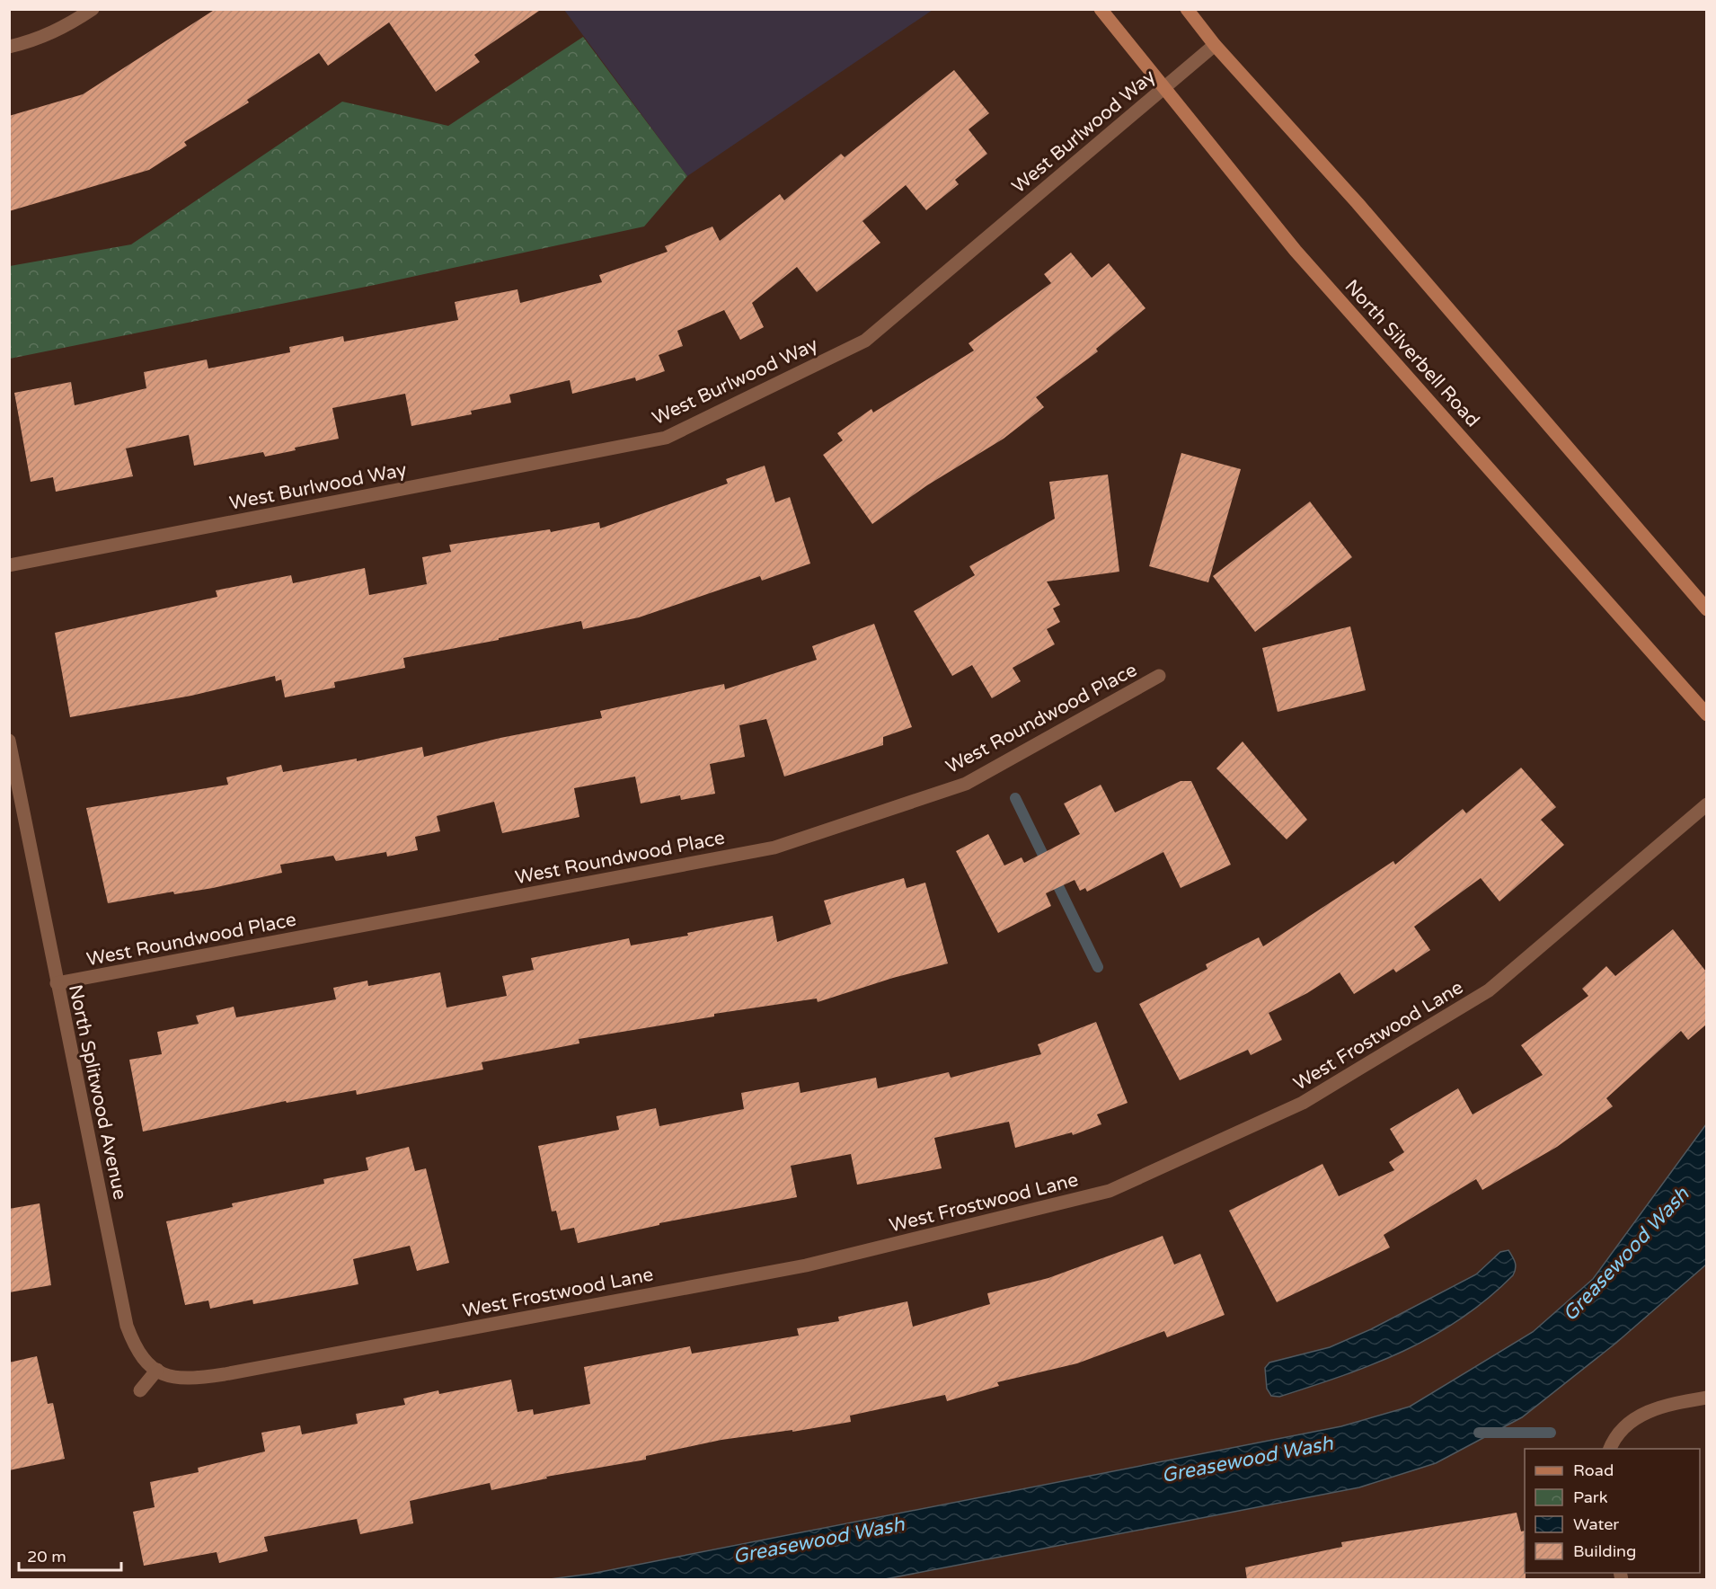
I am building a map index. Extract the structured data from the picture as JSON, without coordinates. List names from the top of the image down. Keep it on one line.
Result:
{"streets":{"main road":["North Silverbell Road"],"street":["West Burlwood Way","West Roundwood Place","West Frostwood Lane","North Splitwood Avenue"]},"crossings":[["West Burlwood Way","North Silverbell Road"],["West Roundwood Place","North Splitwood Avenue"],["West Frostwood Lane","North Splitwood Avenue"]],"water":["Greasewood Wash"],"legend":["Road","Park","Water","Building"],"scale_bar":"20 m"}
